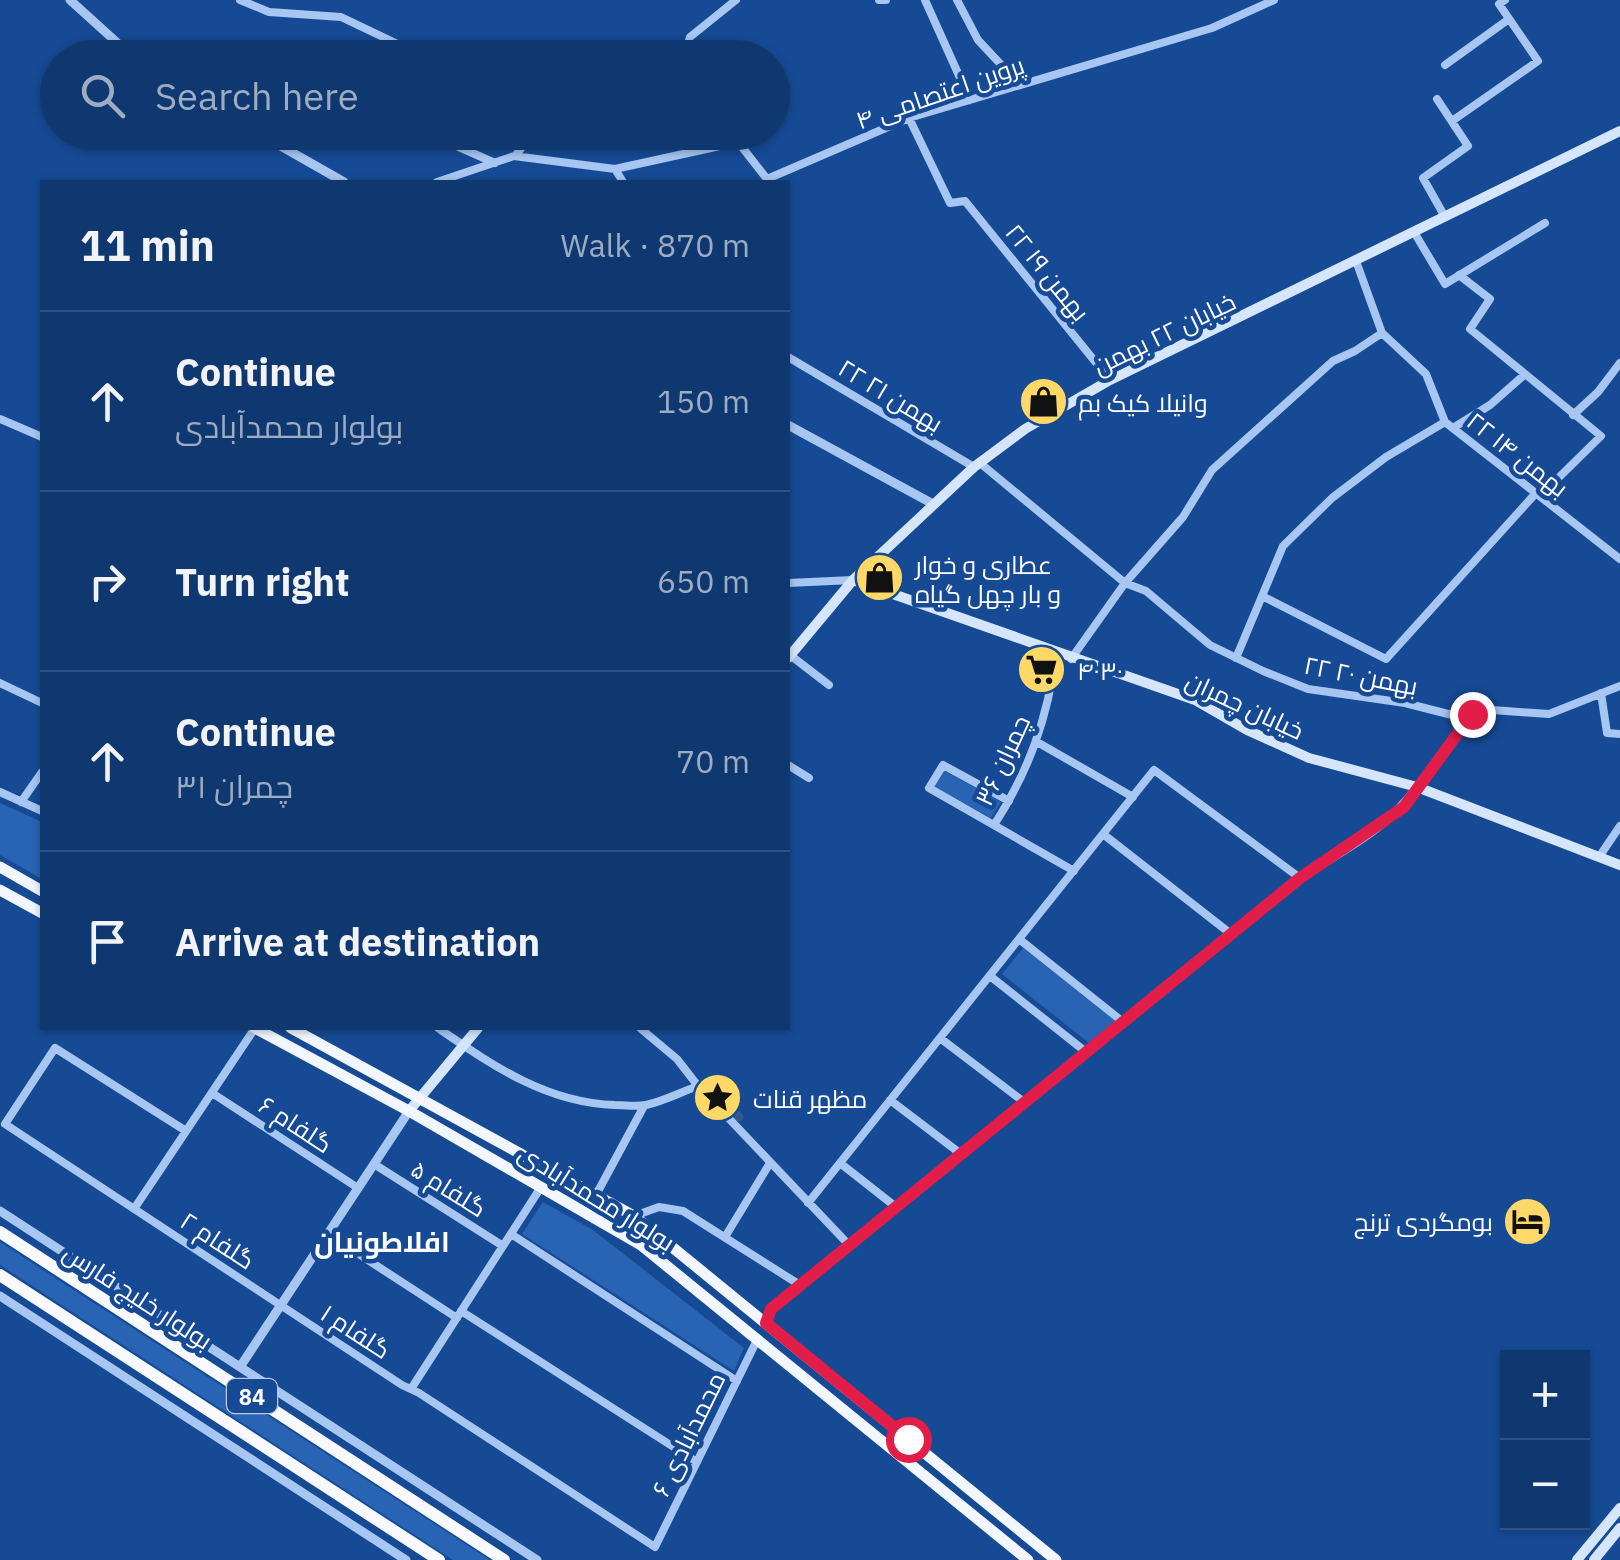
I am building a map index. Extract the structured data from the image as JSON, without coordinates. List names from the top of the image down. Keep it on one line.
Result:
{"streets":{"highway":["بولوار خلیج فارس","84"],"main road":["خیابان ۲۲ بهمن","خیابان چمران","بولوار محمدآبادی"],"street":["پروین اعتصامی ۴","۲۲ بهمن ۱۹","۲۲ بهمن ۲۱","۲۲ بهمن ۱۴","۲۲ بهمن ۲۰","چمران ۳۶","گلفام ۶","گلفام ۵","گلفام ۲","گلفام ۱","محمدآبادی ۶"]},"crossings":[["پروین اعتصامی ۴","۲۲ بهمن ۱۹"],["۲۲ بهمن ۱۹","خیابان ۲۲ بهمن"],["خیابان ۲۲ بهمن","۲۲ بهمن ۲۱"],["خیابان ۲۲ بهمن","۲۲ بهمن ۱۴"],["خیابان ۲۲ بهمن","۲۲ بهمن ۲۰"],["خیابان ۲۲ بهمن","خیابان چمران"],["۲۲ بهمن ۲۱","۲۲ بهمن ۲۰"],["خیابان چمران","چمران ۳۶"],["بولوار محمدآبادی","محمدآبادی ۶"],["گلفام ۲","گلفام ۱"],["گلفام ۱","محمدآبادی ۶"]],"districts":["افلاطونیان"],"places":{"shop":["وانیلا کیک بم","عطاری و خوار و بار چهل گیاه"],"supermarket":["۴۰۳۰"],"place":["مظهر قنات"],"hotel":["بومگردی ترنج"]},"page":{"search":"Search here","heading":["11 min","Walk · 870 m"],"list":[["Continue","بولوار محمدآبادی","150 m"],["Turn right","650 m"],["Continue","چمران ۳۱","70 m"],"Arrive at destination"],"map_buttons":["+","−"]}}
